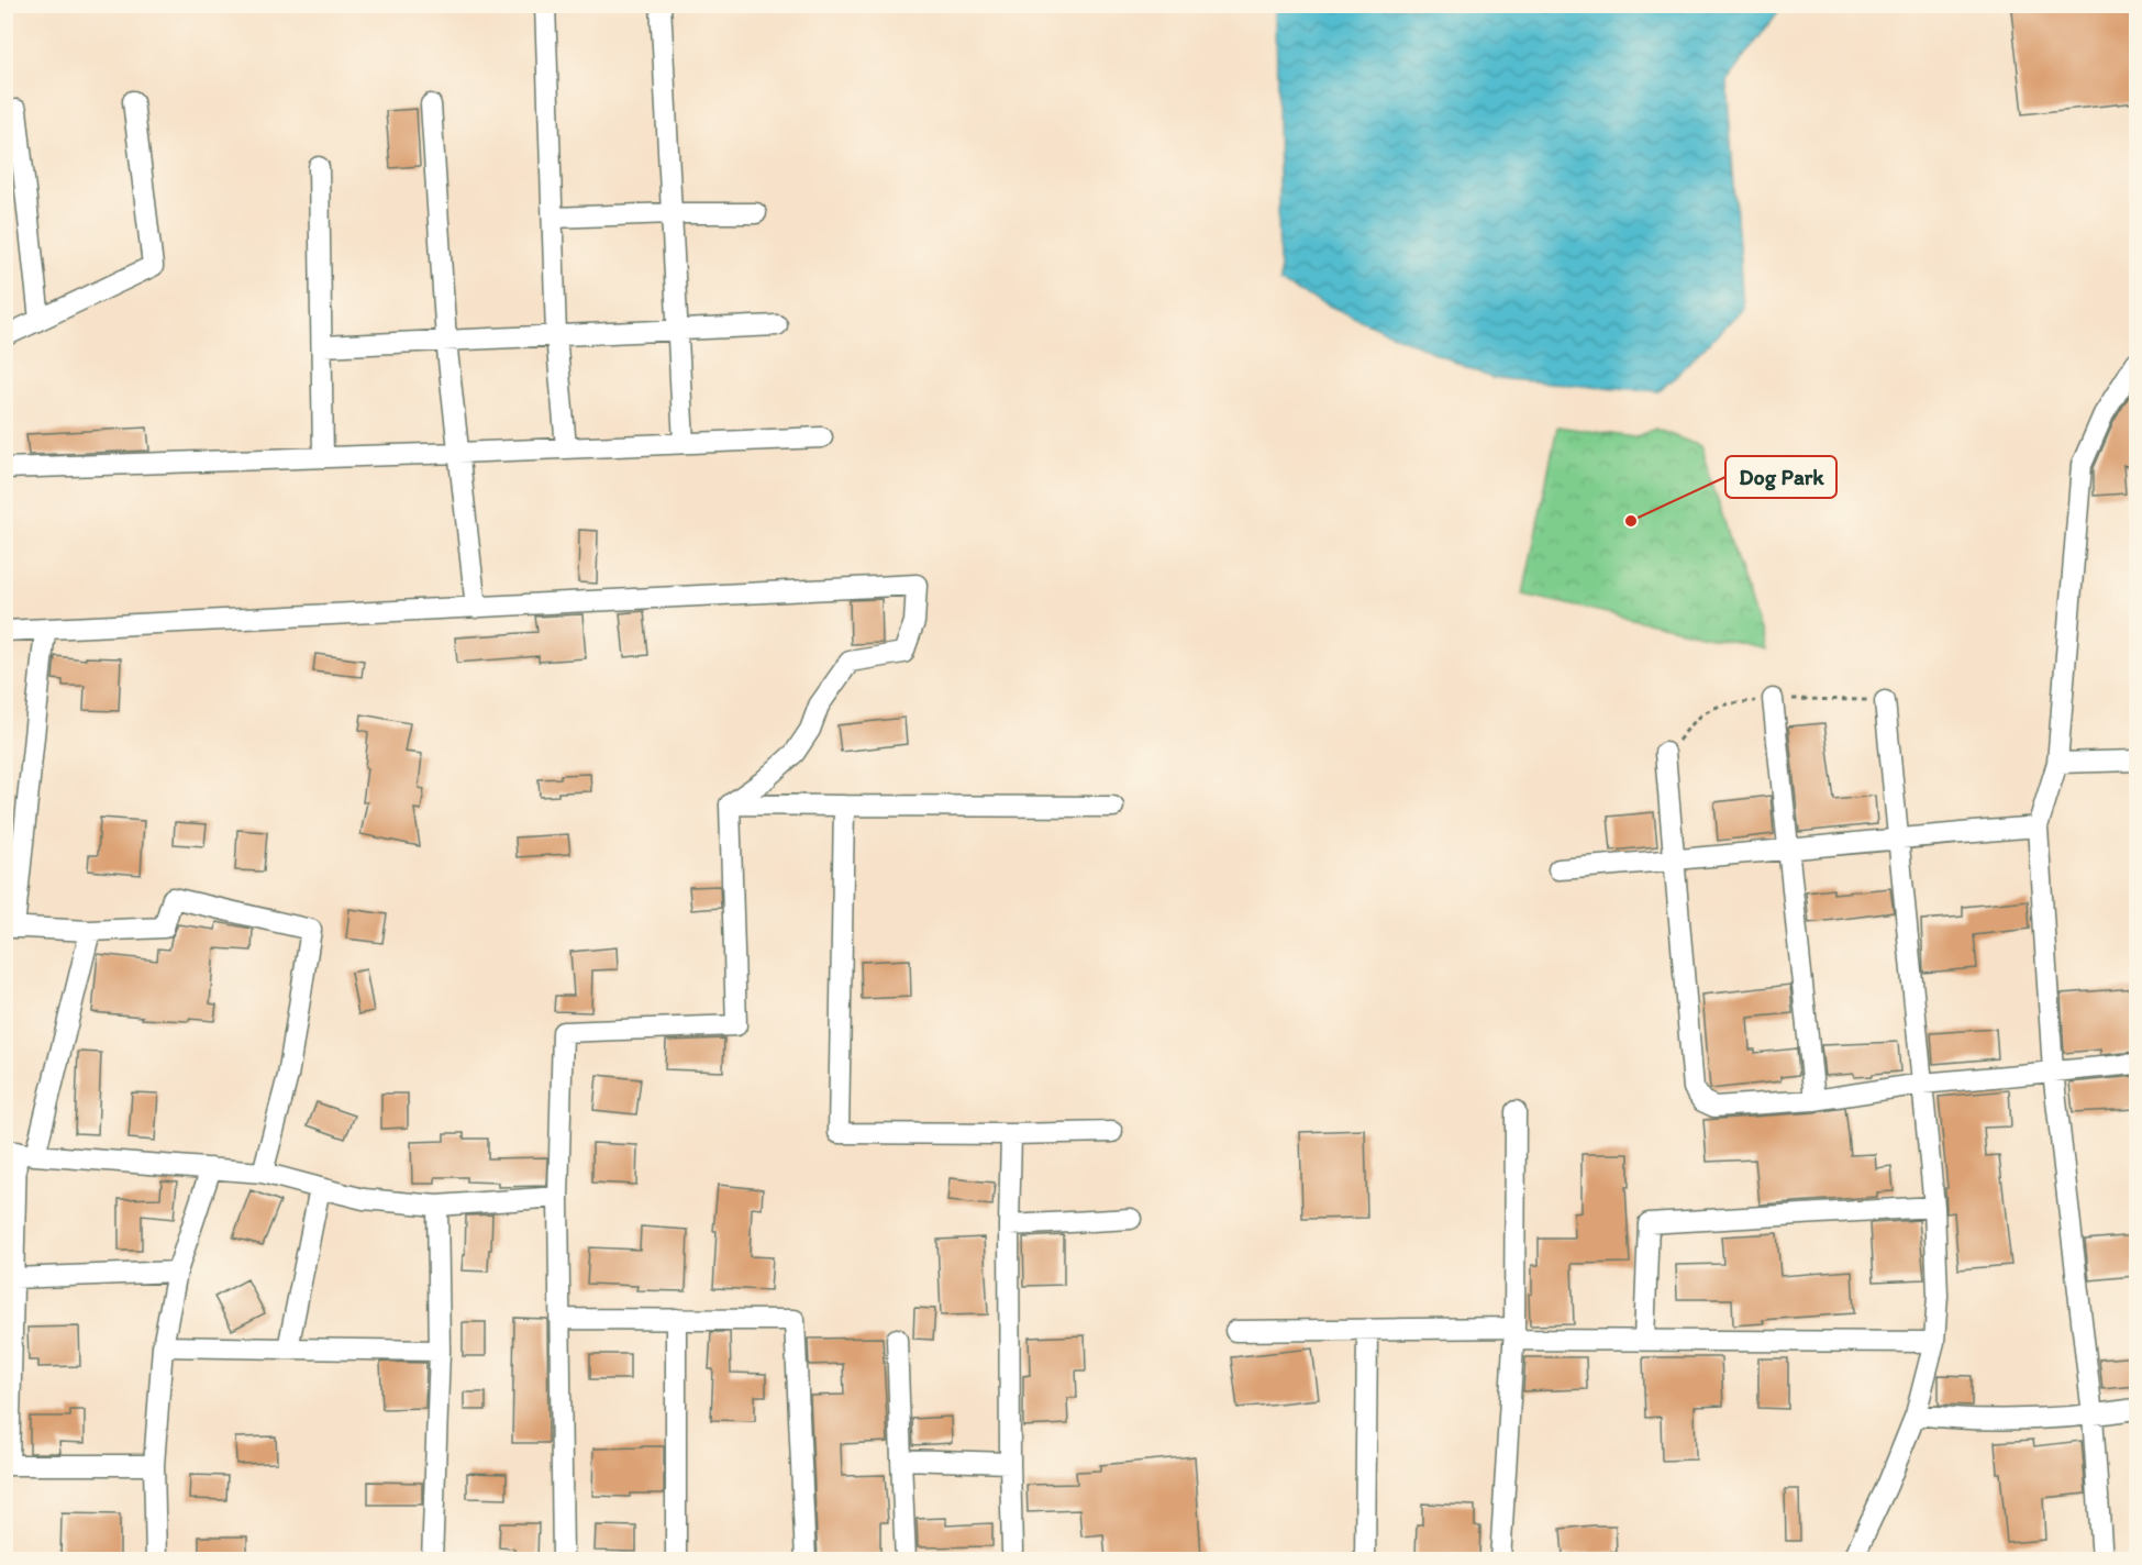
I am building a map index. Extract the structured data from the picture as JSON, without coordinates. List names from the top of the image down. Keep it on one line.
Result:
{"places":["Dog Park"]}
